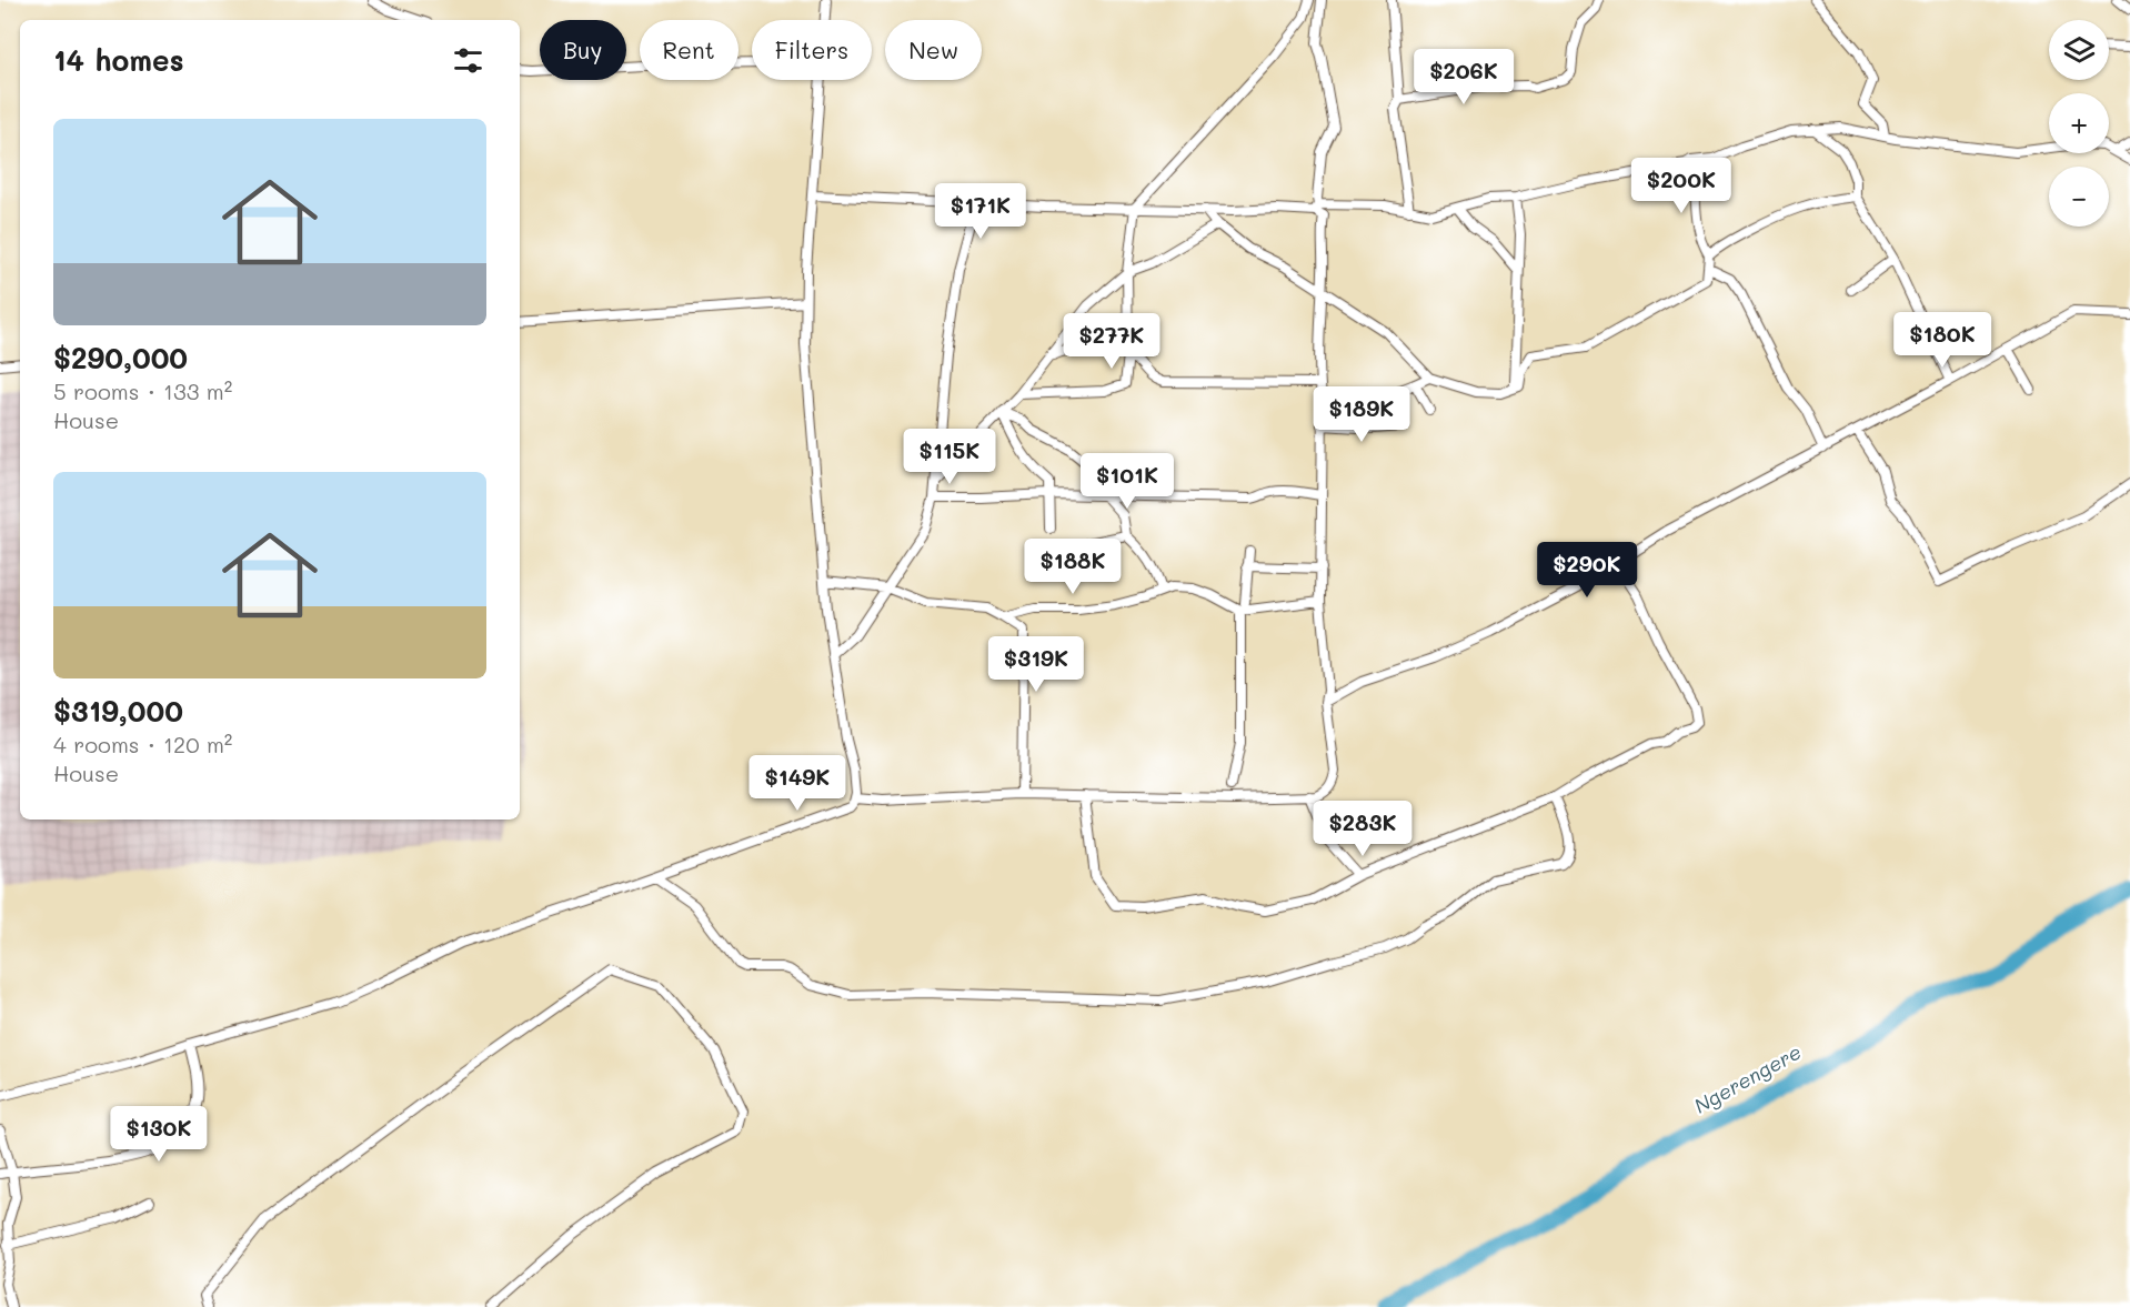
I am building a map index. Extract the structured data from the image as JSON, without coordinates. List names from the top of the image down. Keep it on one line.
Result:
{"water":["Ngerengere"],"page":{"map_buttons":["+","−"],"chip":["Buy","Rent","Filters","New"],"heading":"14 homes","price":["$206K","$200K","$171K","$180K","$277K","$189K","$115K","$101K","$188K","$290K","$319K","$149K","$283K","$130K"],"list":[{"name":"$290,000","note":"5 rooms · 133 m² · House"},{"name":"$319,000","note":"4 rooms · 120 m² · House"}]}}
